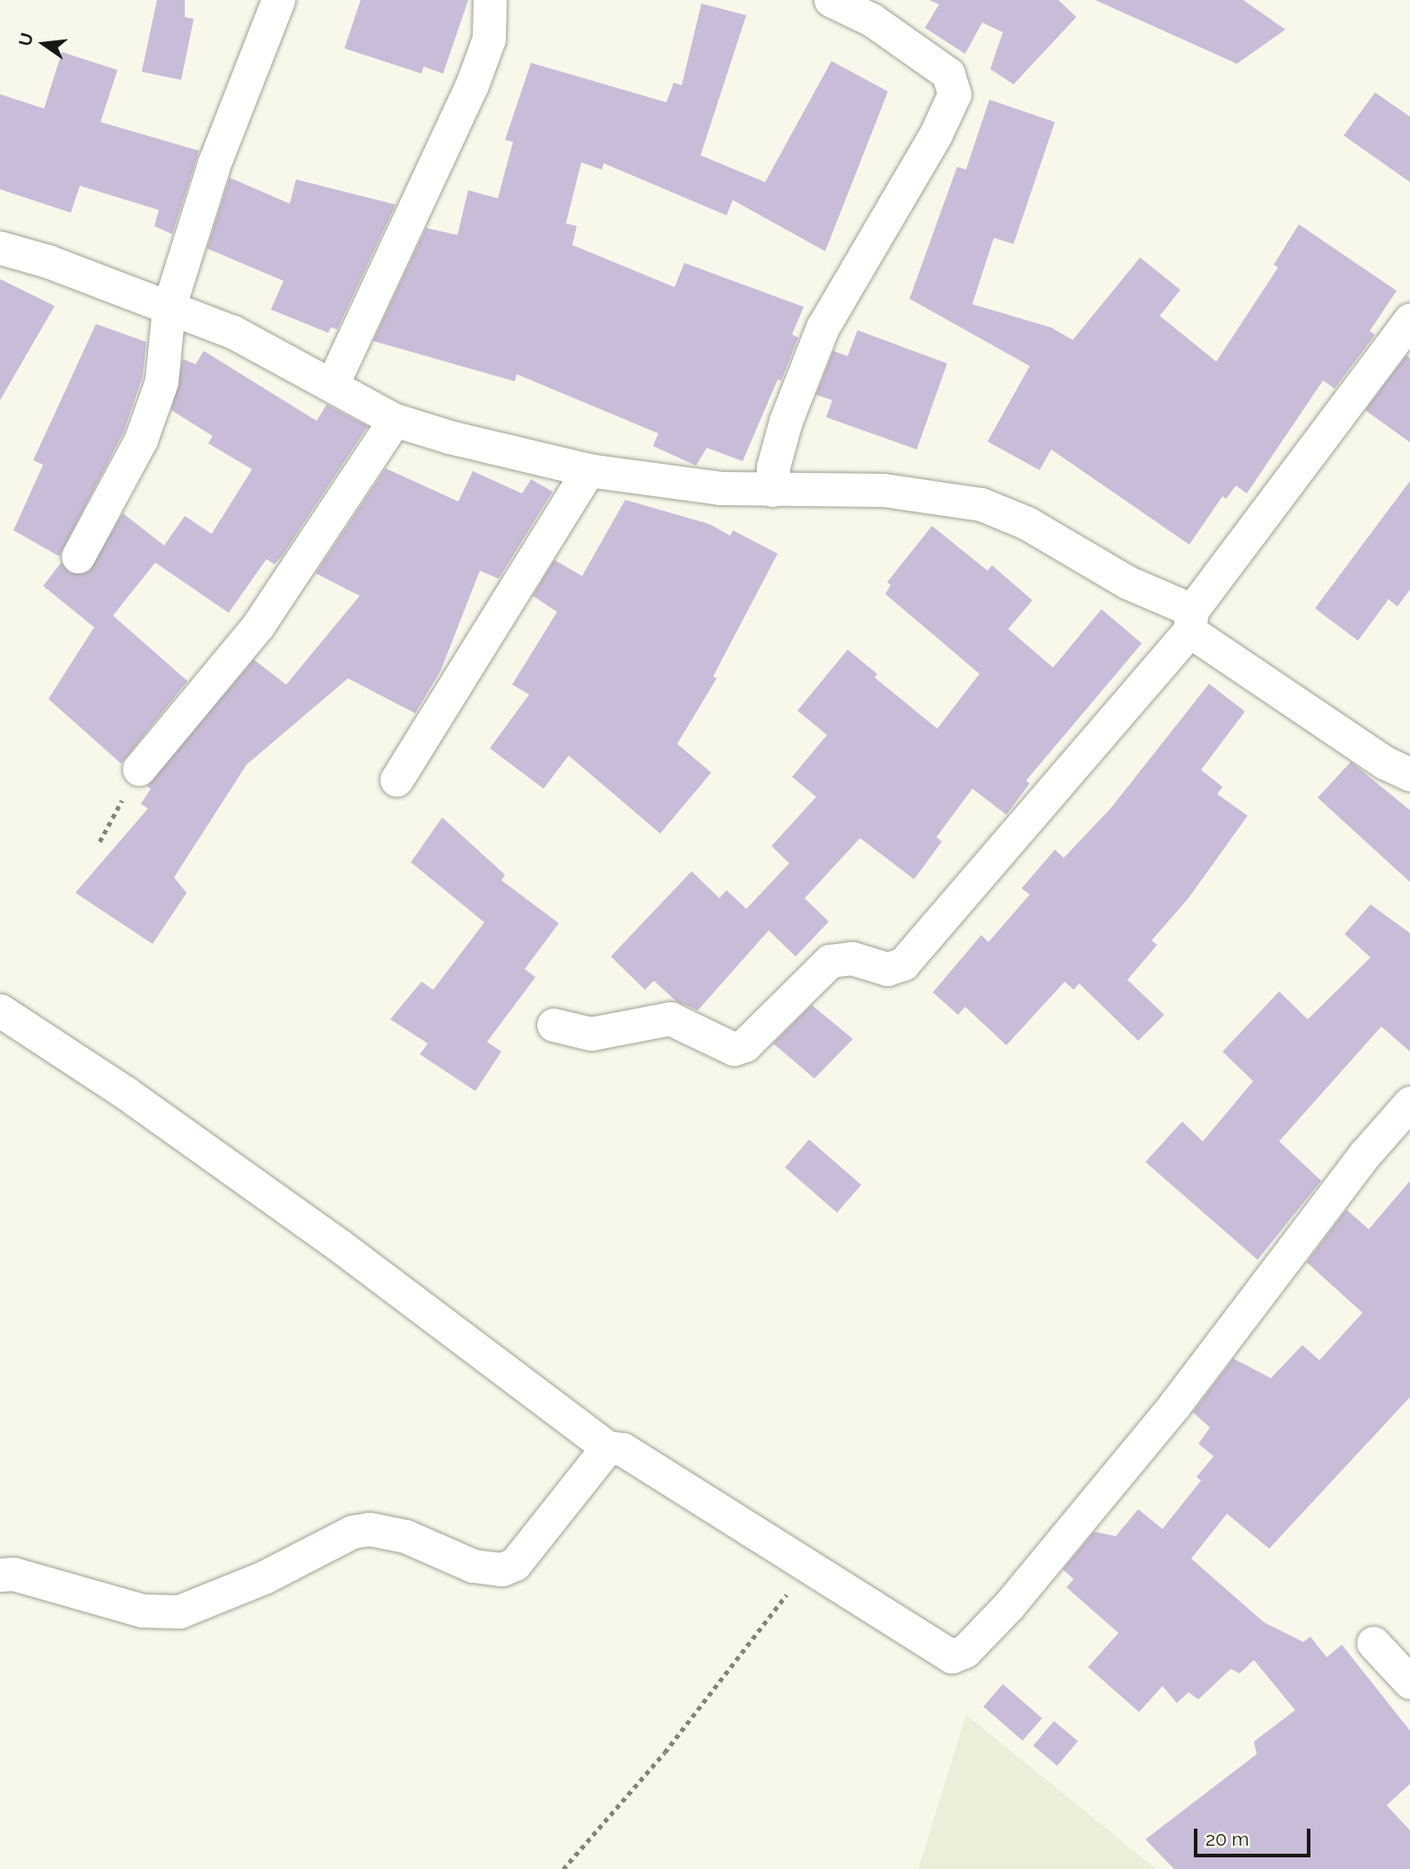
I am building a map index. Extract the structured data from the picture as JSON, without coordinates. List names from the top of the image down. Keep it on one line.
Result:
{"scale_bar":"20 m","north":"left"}
